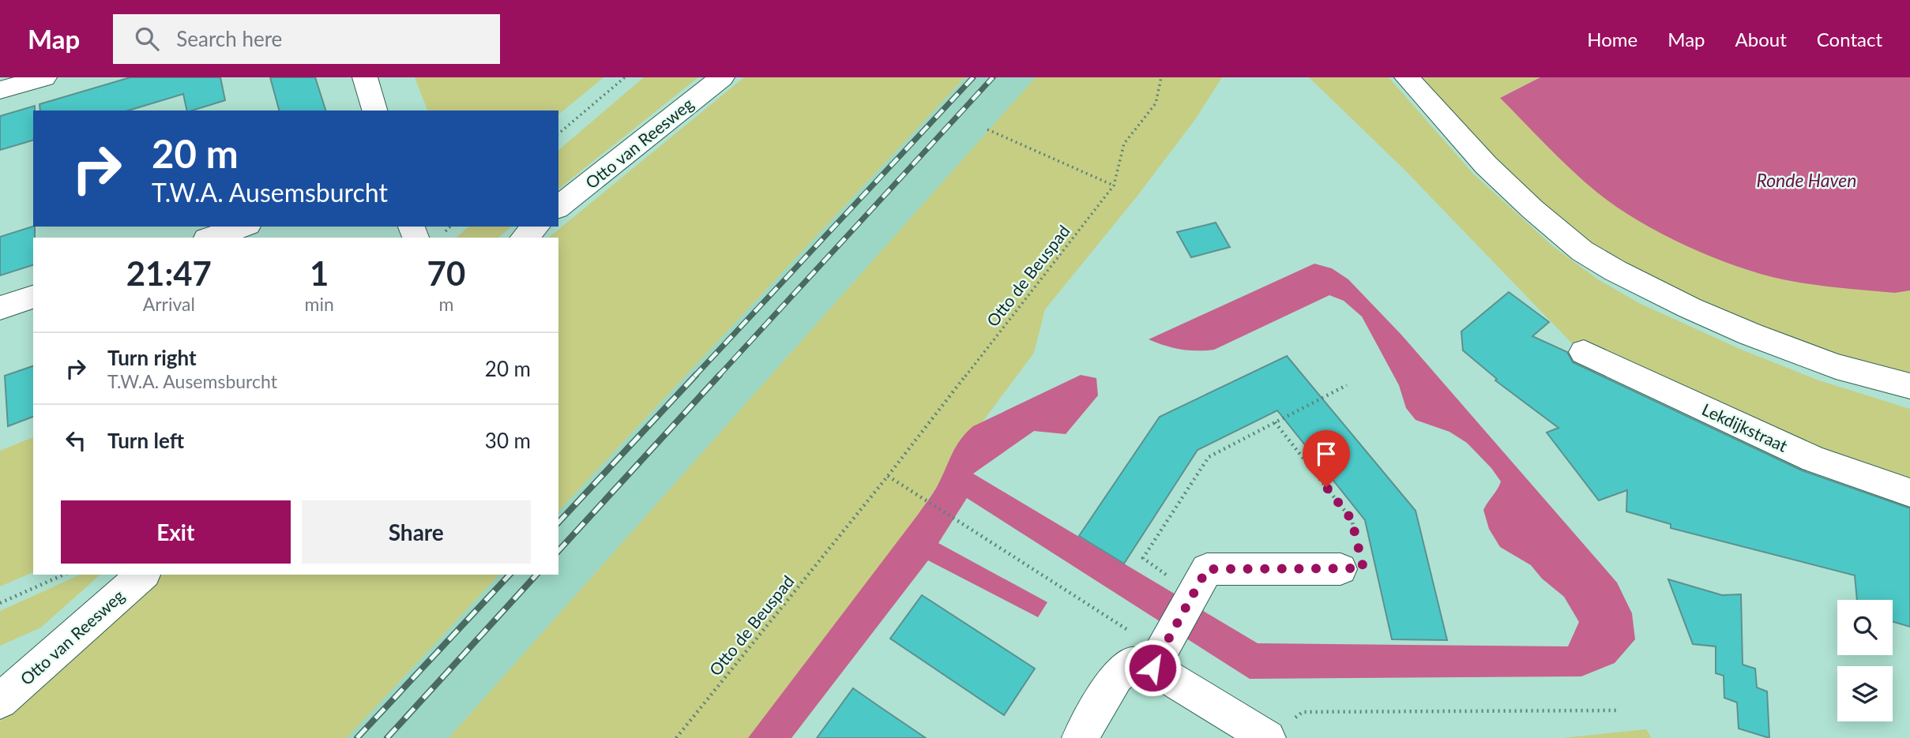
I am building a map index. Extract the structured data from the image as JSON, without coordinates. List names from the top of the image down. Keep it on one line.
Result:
{"streets":{"street":["Otto van Reesweg","Lekdijkstraat"],"path":["Otto de Beuspad"]},"water":["Ronde Haven"],"page":{"header":"Map","search":"Search here","nav":["Home","Map","About","Contact"],"turn":["20 m","T.W.A. Ausemsburcht"],"eta":["21:47","Arrival","1","min","70","m"],"list":[{"name":"Turn right","note":"T.W.A. Ausemsburcht","value":"20 m"},{"name":"Turn left","value":"30 m"}],"buttons":["Exit","Share"]}}
